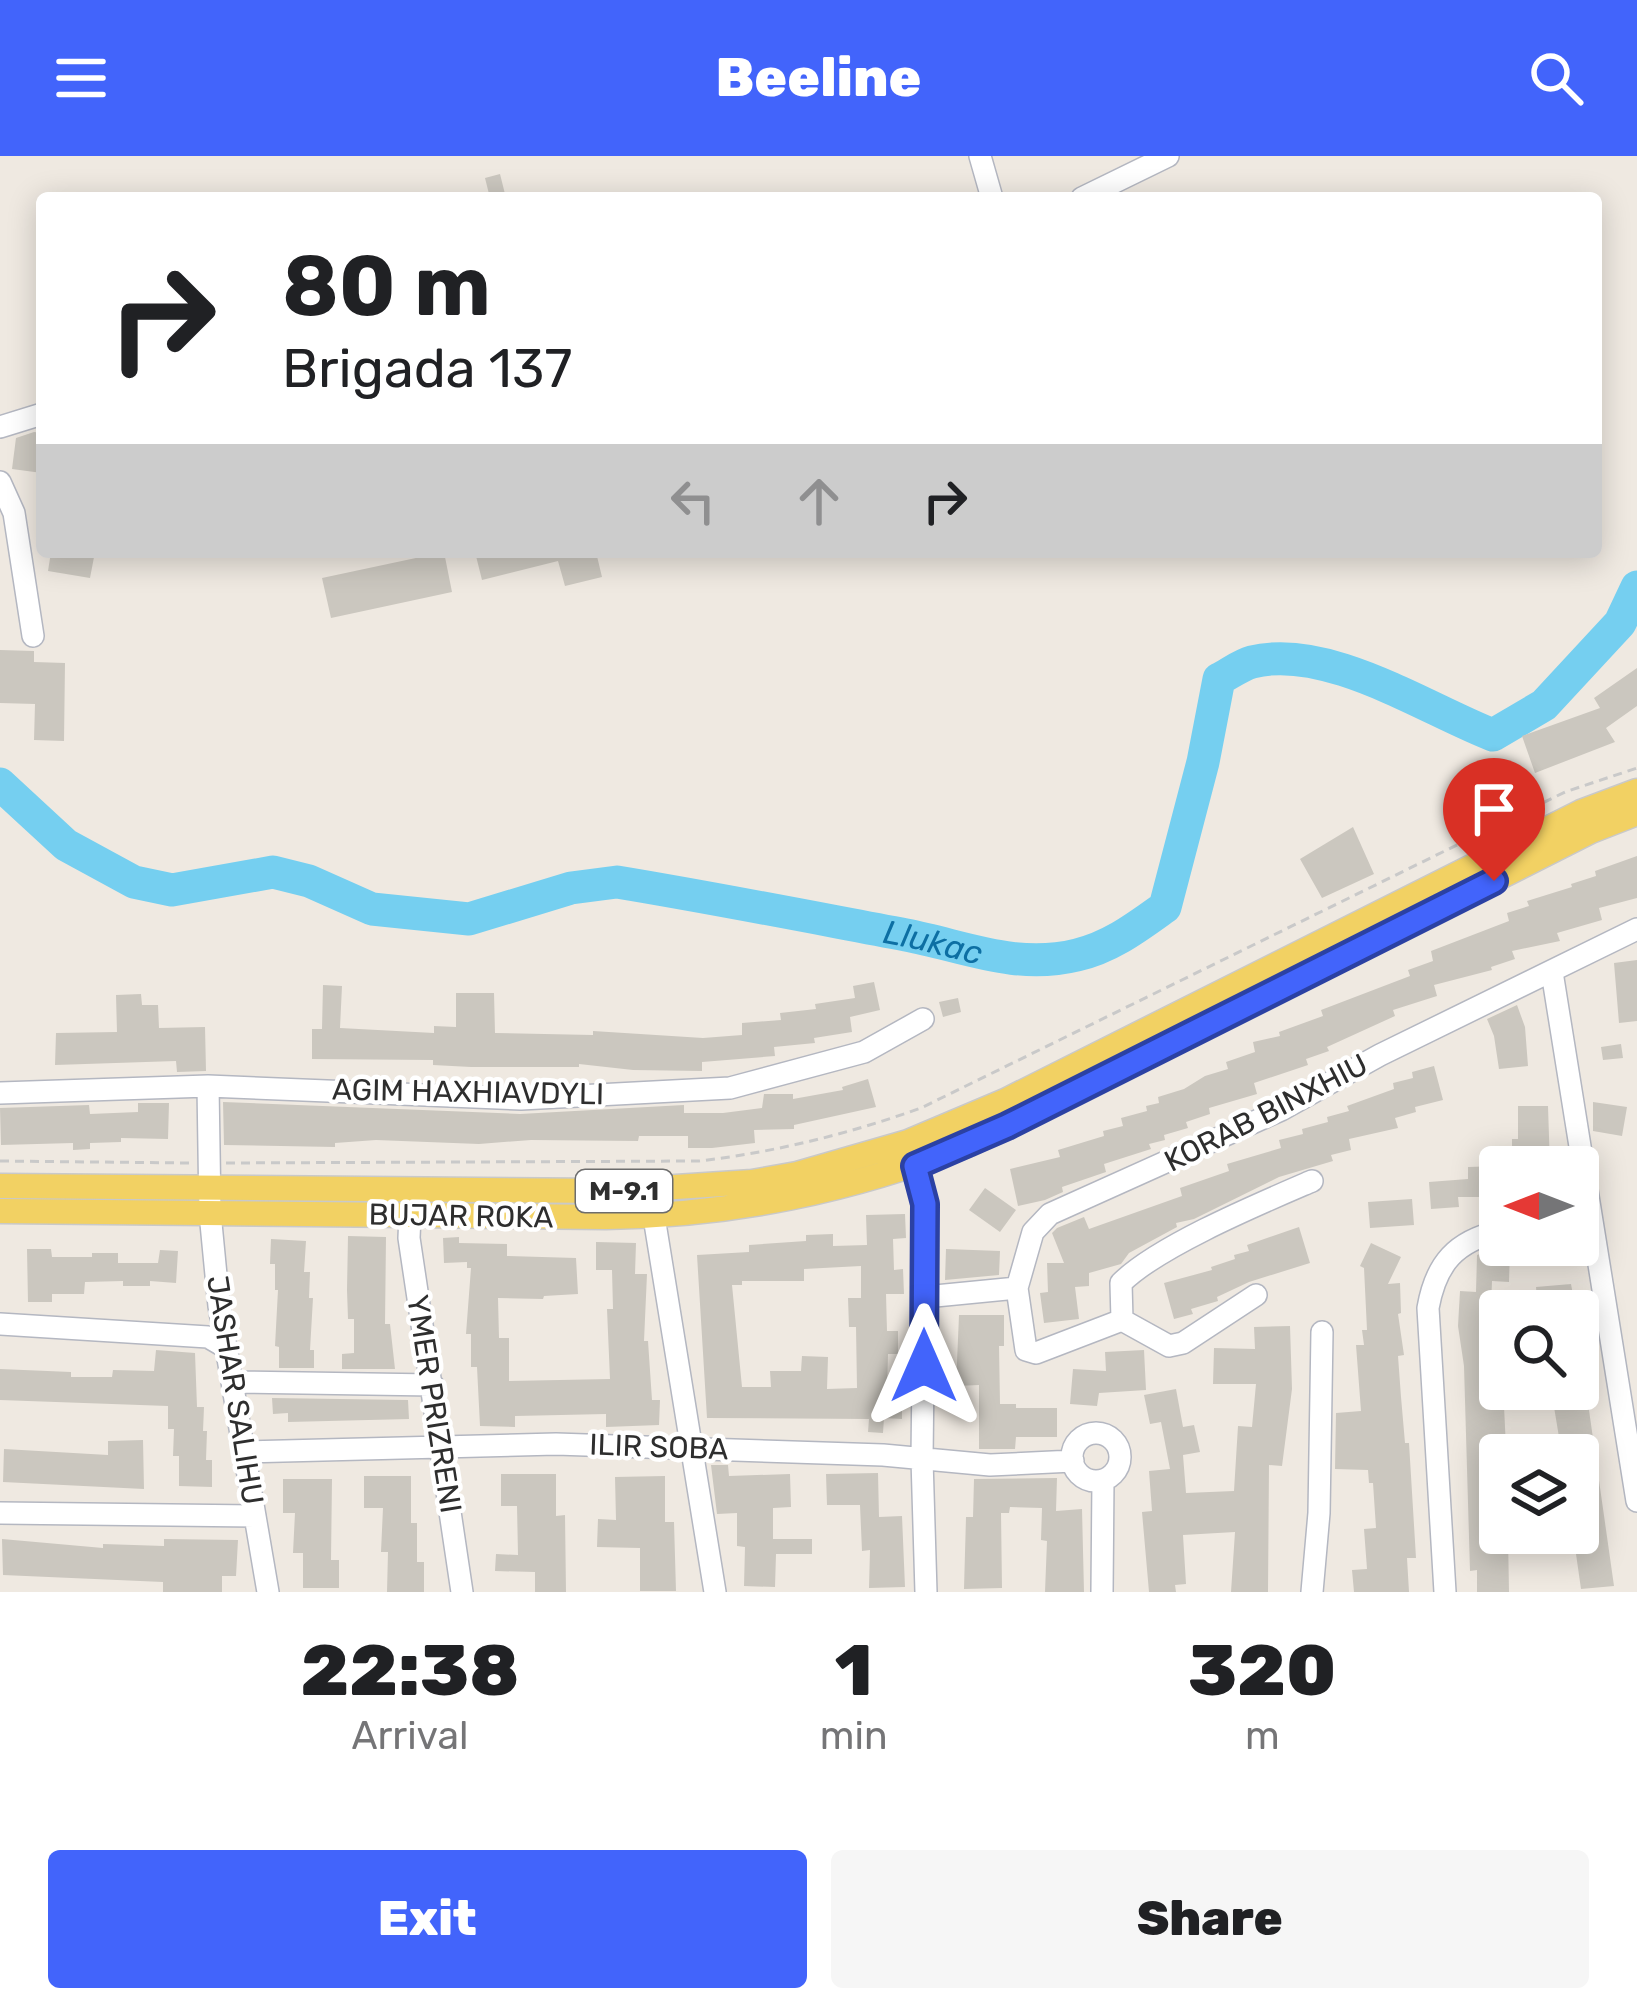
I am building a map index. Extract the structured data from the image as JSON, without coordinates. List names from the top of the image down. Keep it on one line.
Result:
{"streets":{"main road":["M-9.1","BUJAR ROKA"],"street":["AGIM HAXHIAVDYLI","KORAB BINXHIU","JASHAR SALIHU","YMER PRIZRENI","ILIR SOBA"]},"crossings":[["M-9.1","BUJAR ROKA"],["BUJAR ROKA","JASHAR SALIHU"],["BUJAR ROKA","YMER PRIZRENI"],["JASHAR SALIHU","ILIR SOBA"],["YMER PRIZRENI","ILIR SOBA"]],"water":["Llukac"],"north":"left","page":{"header":"Beeline","turn":["80 m","Brigada 137"],"eta":["22:38","Arrival","1","min","320","m"],"buttons":["Exit","Share"]}}
